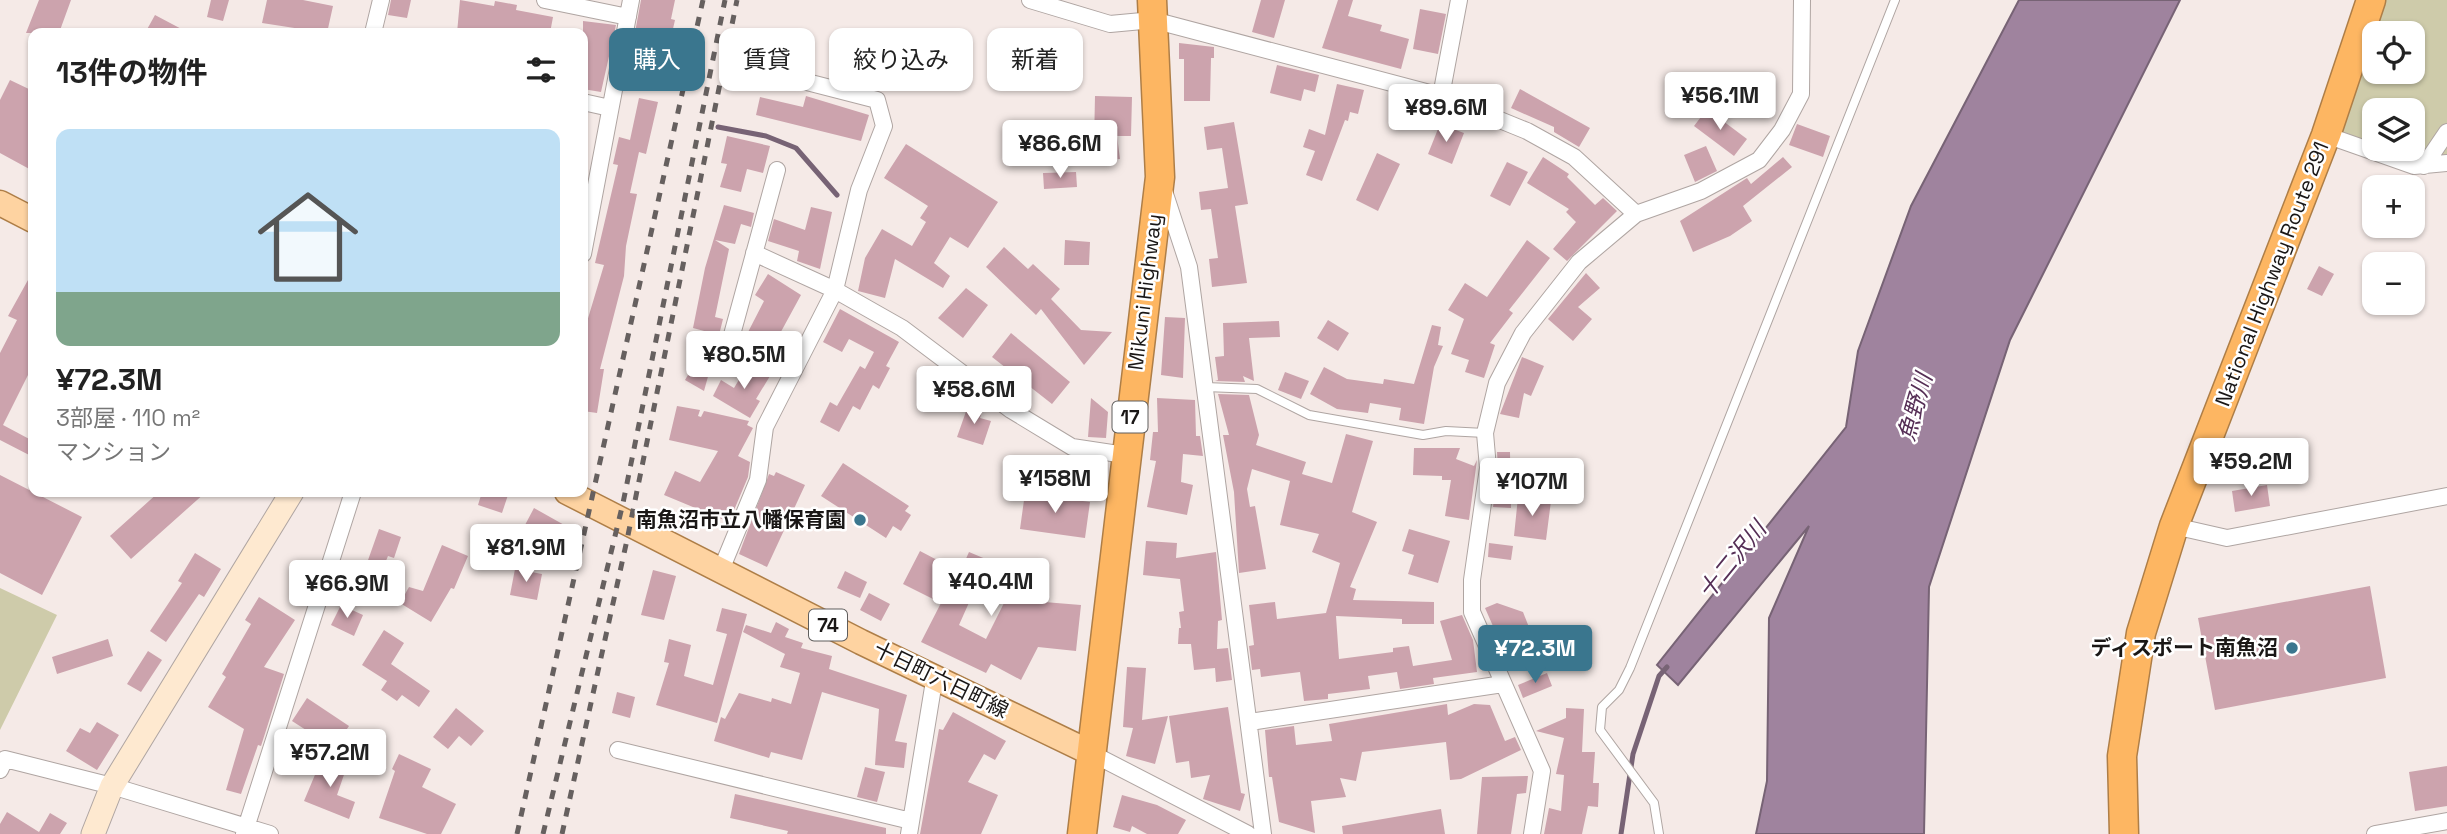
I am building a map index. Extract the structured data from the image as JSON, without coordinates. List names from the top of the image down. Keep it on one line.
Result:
{"streets":{"highway":["National Highway Route 291","Mikuni Highway","17"],"main road":["74","十日町六日町線"]},"crossings":[["Mikuni Highway","十日町六日町線"]],"water":["魚野川","十二沢川"],"places":["南魚沼市立八幡保育園","ディスポート南魚沼"],"page":{"map_buttons":["+","−"],"chip":["購入","賃貸","絞り込み","新着"],"heading":"13件の物件","price":["¥56.1M","¥89.6M","¥86.6M","¥80.5M","¥58.6M","¥59.2M","¥158M","¥107M","¥81.9M","¥40.4M","¥66.9M","¥72.3M","¥57.2M"],"list":[{"name":"¥72.3M","note":"3部屋 · 110 m² · マンション"}]}}
